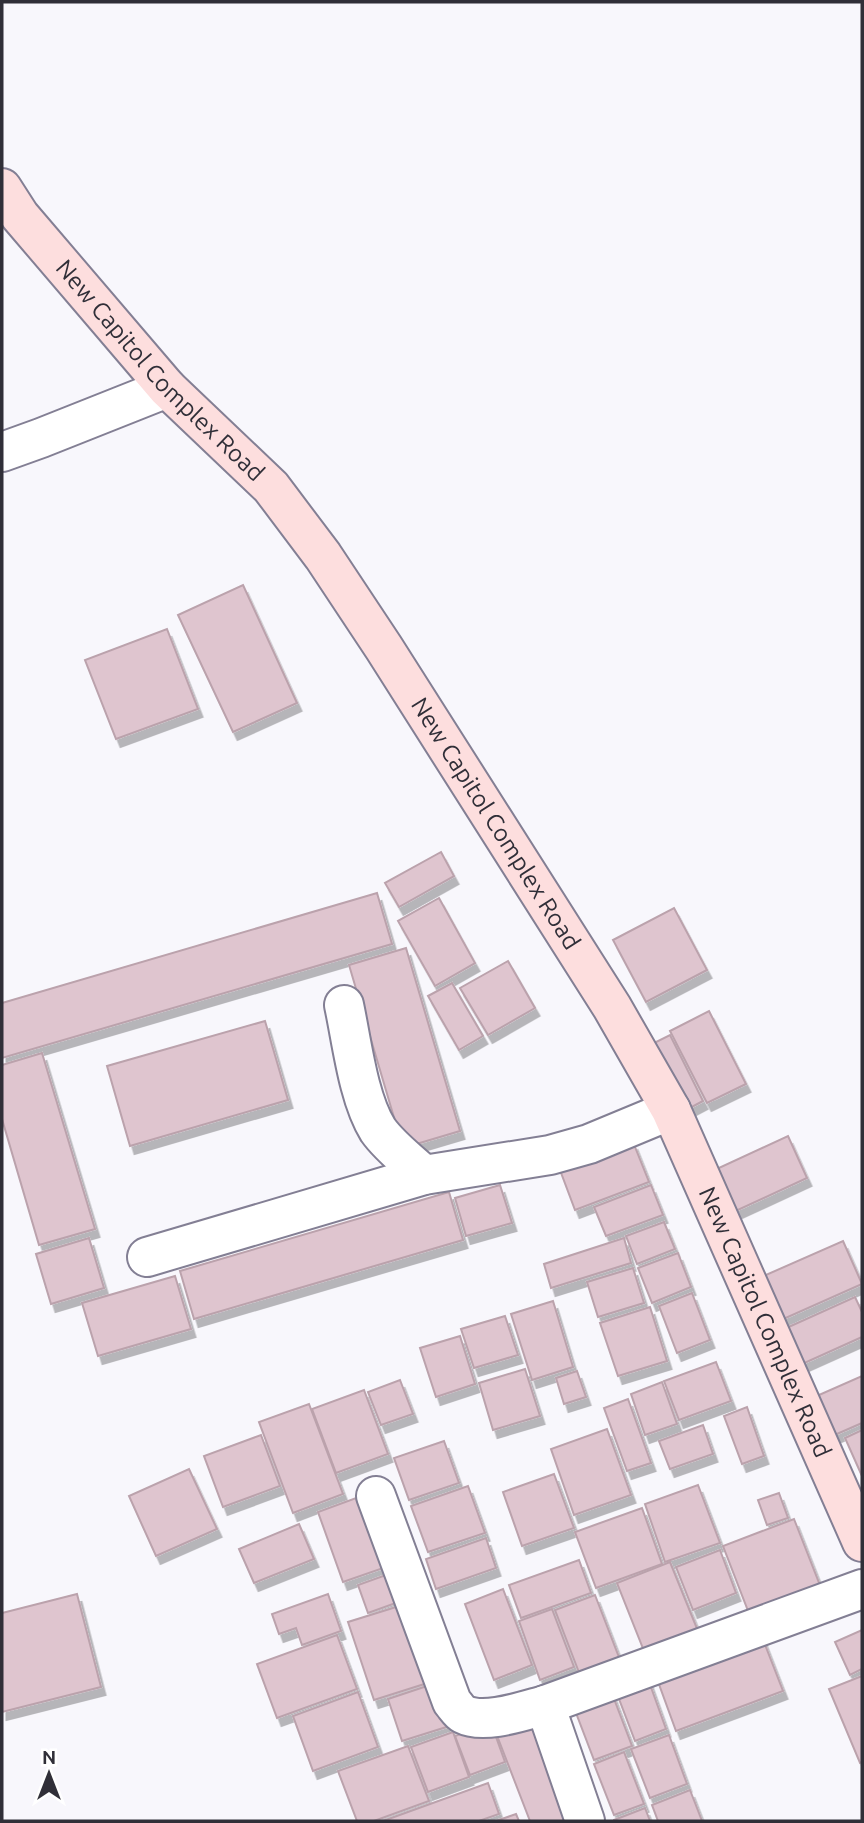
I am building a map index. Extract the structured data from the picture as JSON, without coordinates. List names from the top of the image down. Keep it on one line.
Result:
{"streets":{"main road":["New Capitol Complex Road"]},"north":"top"}
